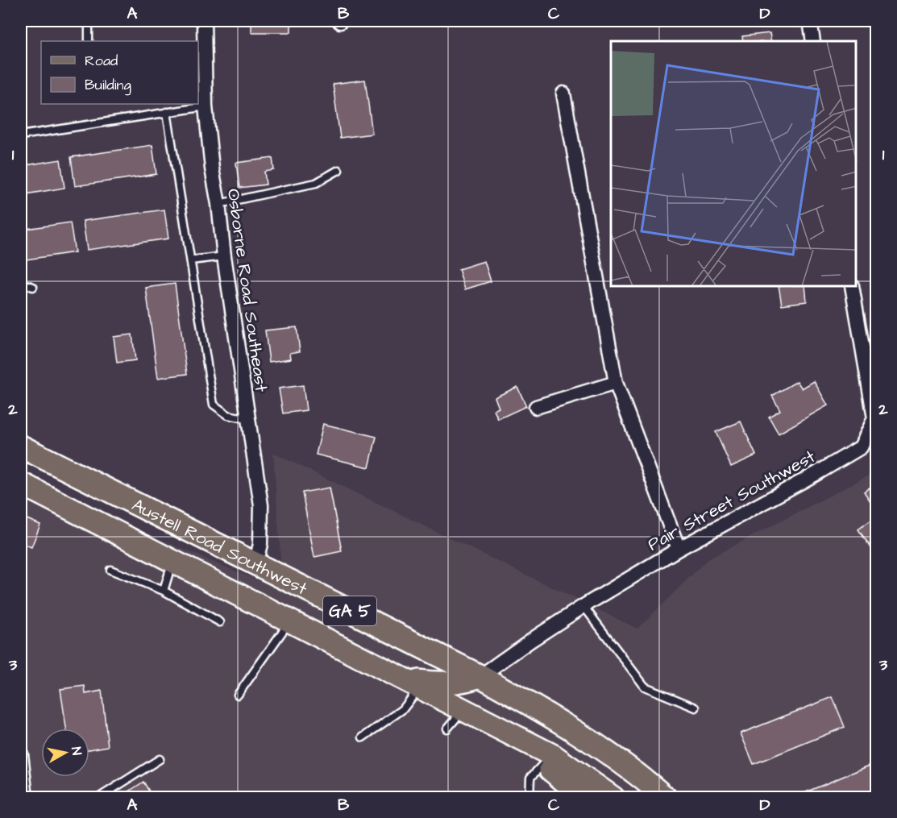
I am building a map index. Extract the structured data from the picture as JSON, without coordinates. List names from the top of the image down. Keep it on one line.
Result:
{"streets":{"main road":["Austell Road Southwest","GA 5"],"street":["Osborne Road Southeast","Pair Street Southwest"]},"crossings":[["Osborne Road Southeast","Austell Road Southwest"],["Pair Street Southwest","Austell Road Southwest"]],"legend":["Road","Building"],"north":"right","grid":{"columns":["A","B","C","D"],"rows":["1","2","3"]}}
